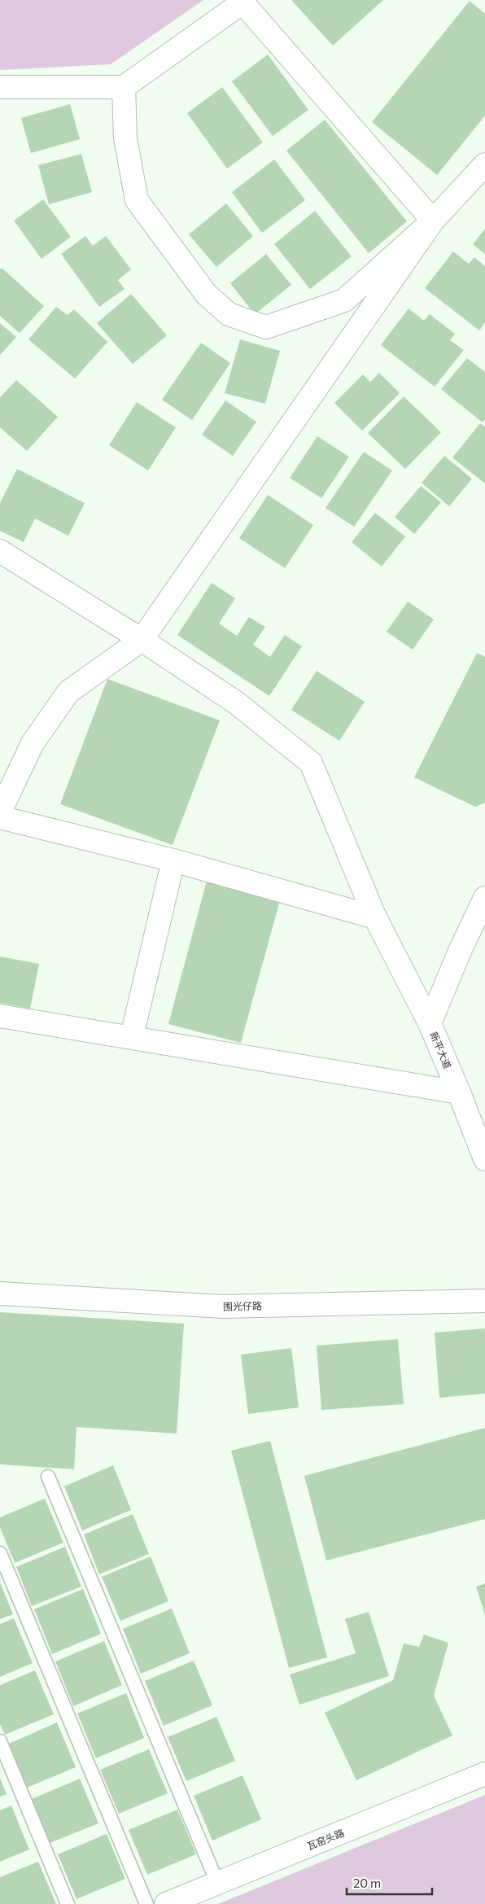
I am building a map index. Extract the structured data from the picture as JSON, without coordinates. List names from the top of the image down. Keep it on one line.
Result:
{"streets":{"street":["新平大道","围光仔路","瓦窑头路"]},"scale_bar":"20 m"}
